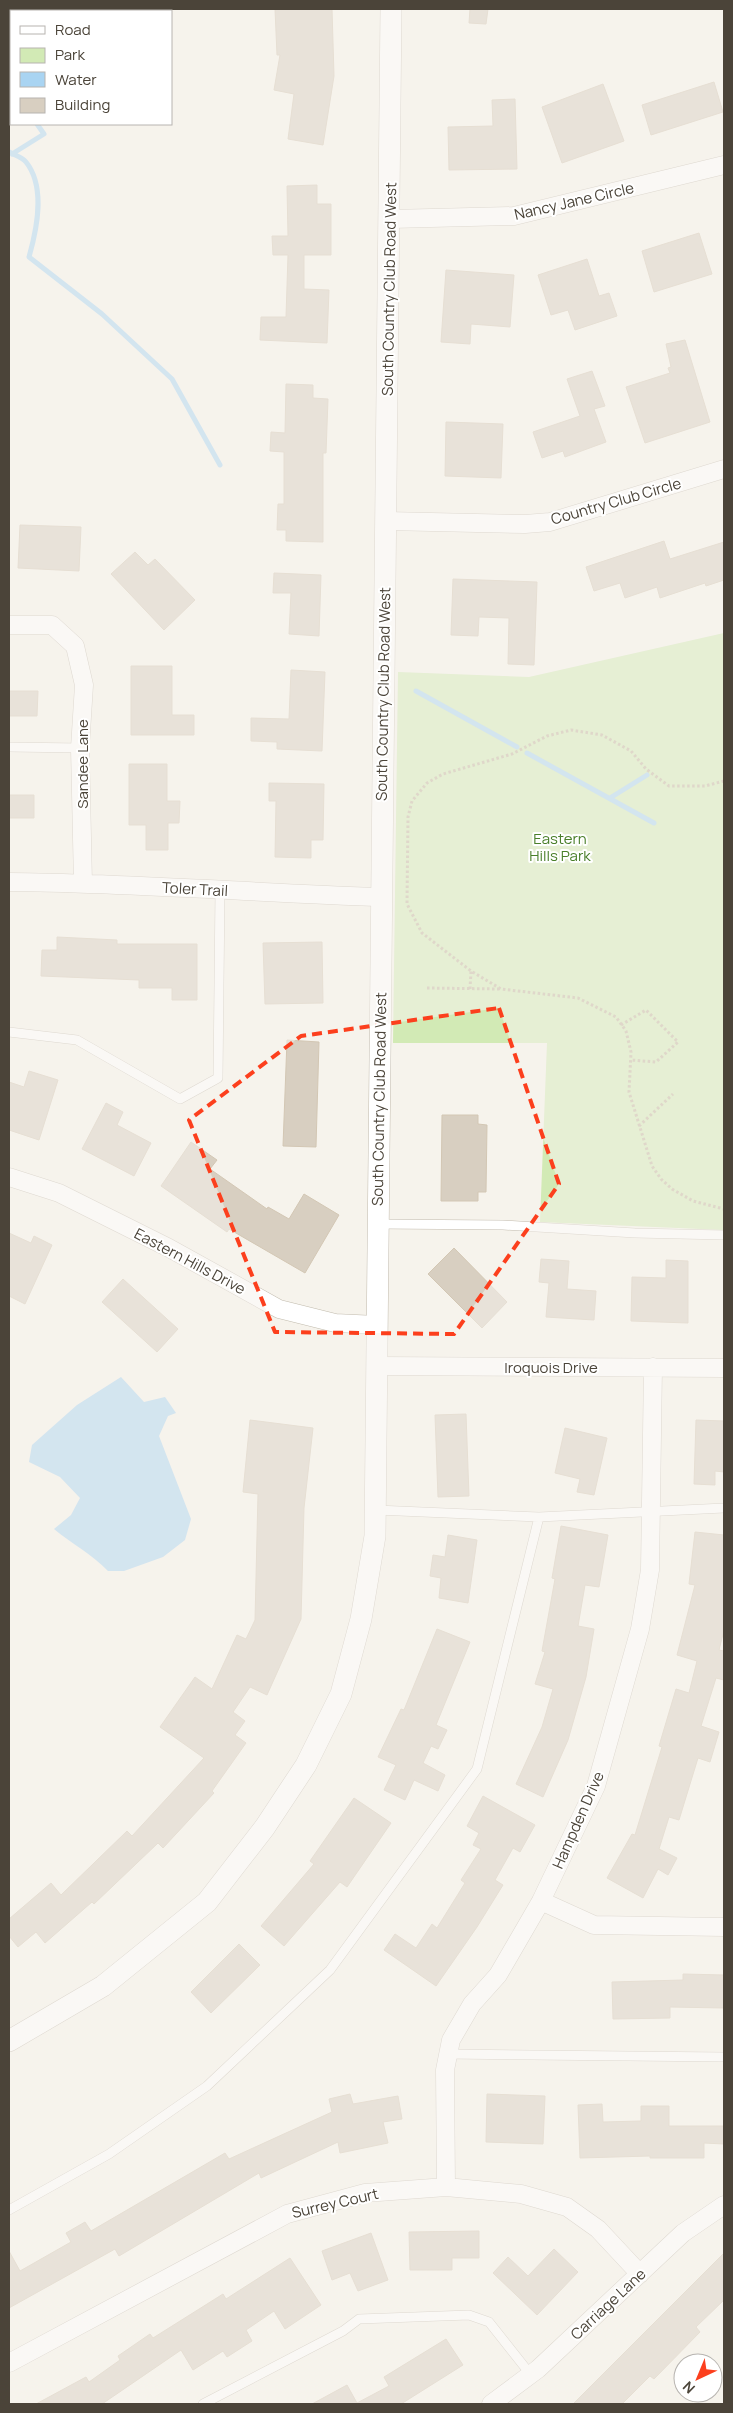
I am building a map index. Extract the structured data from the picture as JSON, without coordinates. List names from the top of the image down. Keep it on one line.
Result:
{"streets":{"street":["Nancy Jane Circle","South Country Club Road West","Country Club Circle","Sandee Lane","Toler Trail","Eastern Hills Drive","Iroquois Drive","Hampden Drive","Surrey Court","Carriage Lane"]},"crossings":[["Nancy Jane Circle","South Country Club Road West"],["South Country Club Road West","Country Club Circle"],["South Country Club Road West","Toler Trail"],["South Country Club Road West","Eastern Hills Drive"],["South Country Club Road West","Iroquois Drive"],["Sandee Lane","Toler Trail"],["Iroquois Drive","Hampden Drive"],["Hampden Drive","Surrey Court"],["Surrey Court","Carriage Lane"]],"parks":["Eastern Hills Park"],"legend":["Road","Park","Water","Building"],"north":"bottom left"}
